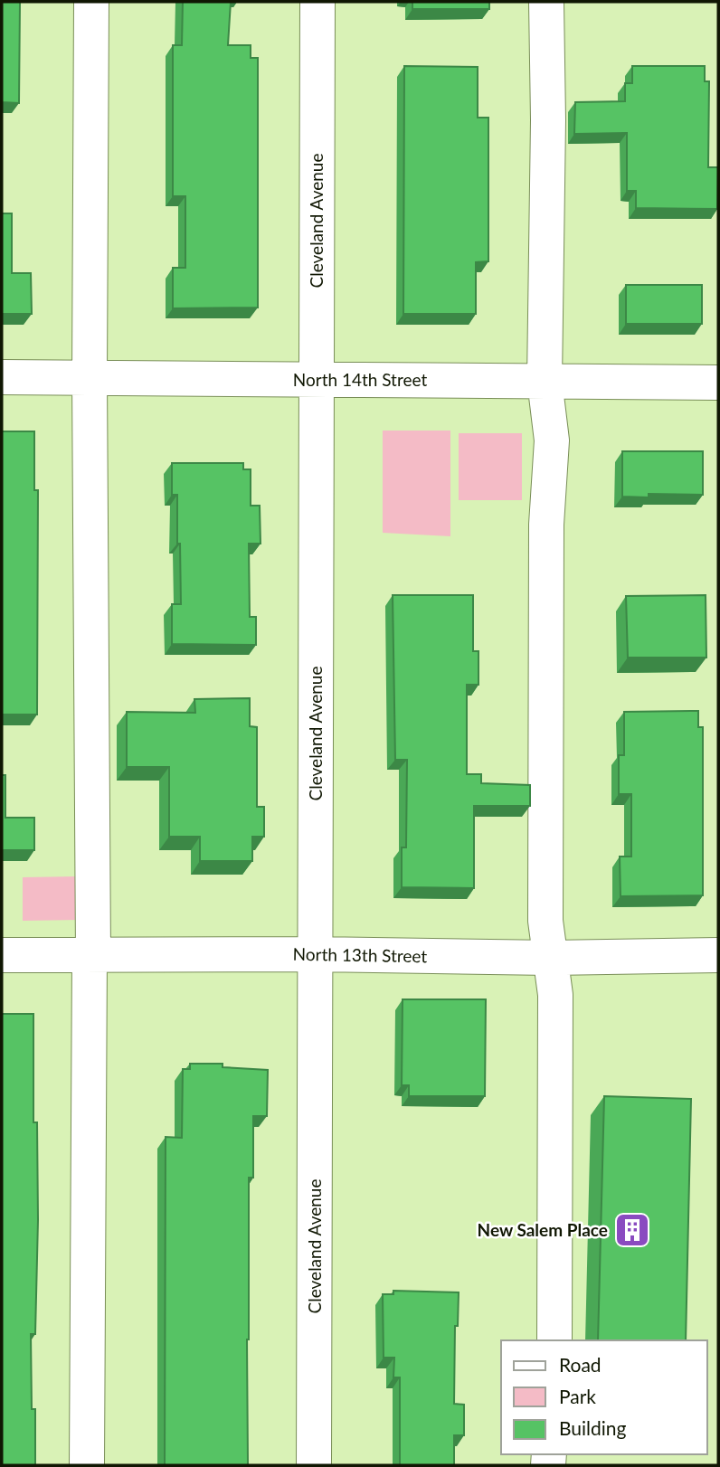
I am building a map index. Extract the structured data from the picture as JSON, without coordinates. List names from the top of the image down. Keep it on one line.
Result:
{"streets":{"street":["Cleveland Avenue","North 14th Street","North 13th Street"]},"crossings":[["Cleveland Avenue","North 14th Street"],["Cleveland Avenue","North 13th Street"]],"places":{"building":["New Salem Place"]},"legend":["Road","Park","Building"]}
